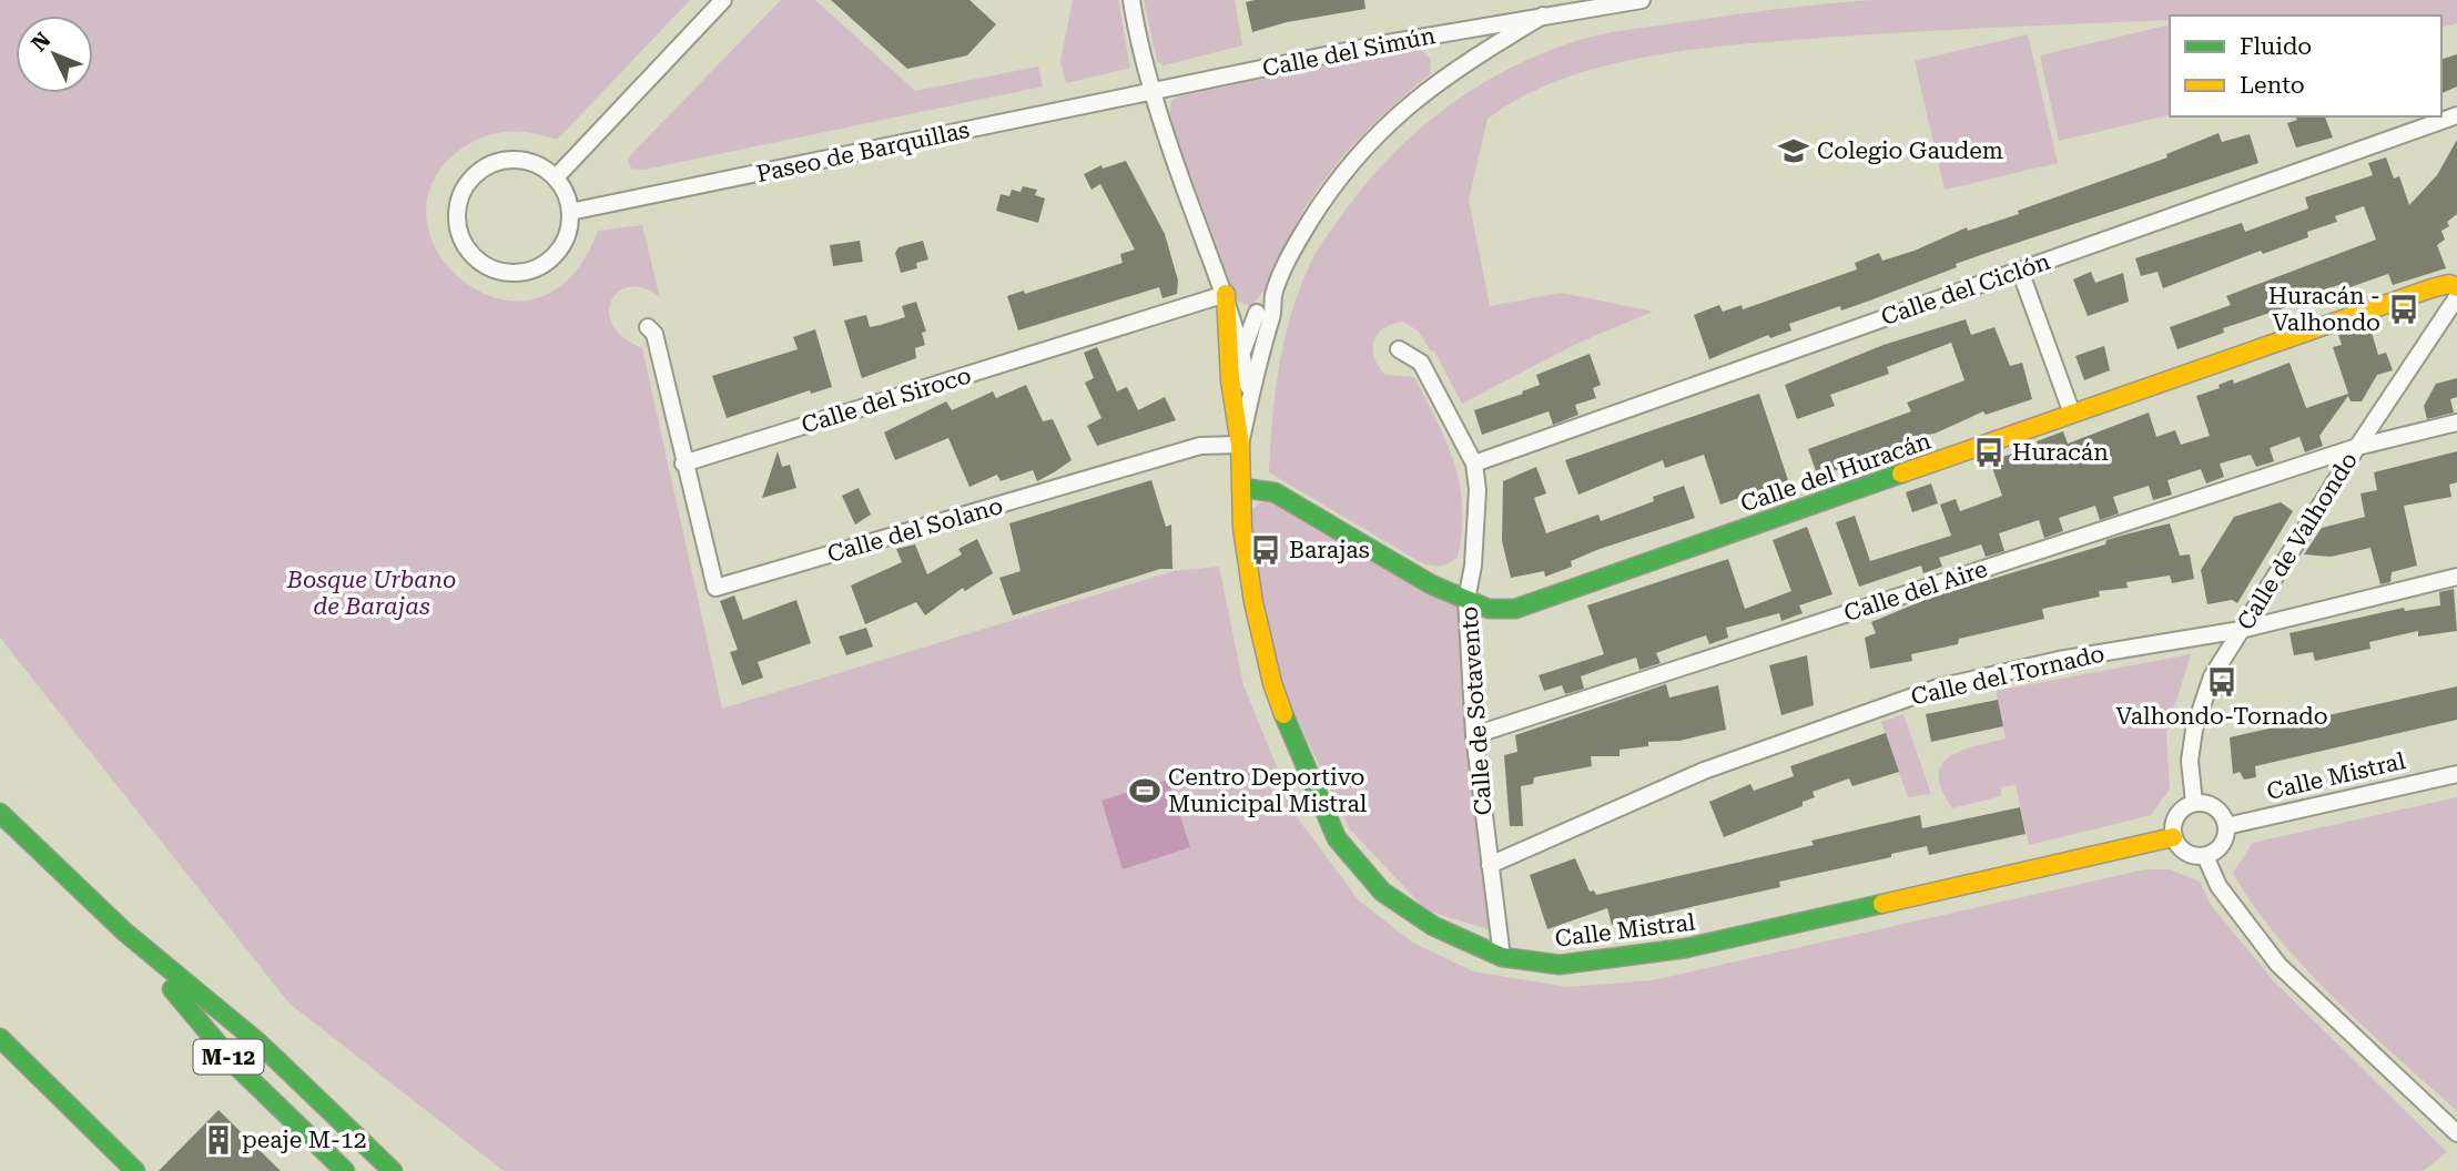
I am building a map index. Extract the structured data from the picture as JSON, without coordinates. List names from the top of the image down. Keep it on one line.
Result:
{"streets":{"main road":["Calle del Huracán","Calle Mistral","M-12"],"street":["Calle del Simún","Paseo de Barquillas","Calle del Ciclón","Calle del Siroco","Calle del Solano","Calle de Valhondo","Calle del Aire","Calle del Tornado","Calle de Sotavento"]},"crossings":[["Calle del Simún","Paseo de Barquillas"],["Calle del Ciclón","Calle de Sotavento"],["Calle del Siroco","Calle del Solano"],["Calle del Siroco","Calle Mistral"],["Calle del Huracán","Calle de Sotavento"],["Calle del Huracán","Calle Mistral"],["Calle del Solano","Calle Mistral"],["Calle de Valhondo","Calle del Aire"],["Calle de Valhondo","Calle del Tornado"],["Calle de Valhondo","Calle Mistral"],["Calle del Aire","Calle de Sotavento"],["Calle del Tornado","Calle de Sotavento"],["Calle de Sotavento","Calle Mistral"]],"parks":["Bosque Urbano de Barajas"],"places":{"school or university":["Colegio Gaudem"],"bus stop":["Huracán - Valhondo","Huracán","Barajas","Valhondo-Tornado"],"sports":["Centro Deportivo Municipal Mistral"],"building":["peaje M-12"]},"legend":["Fluido","Lento"],"north":"top left"}
